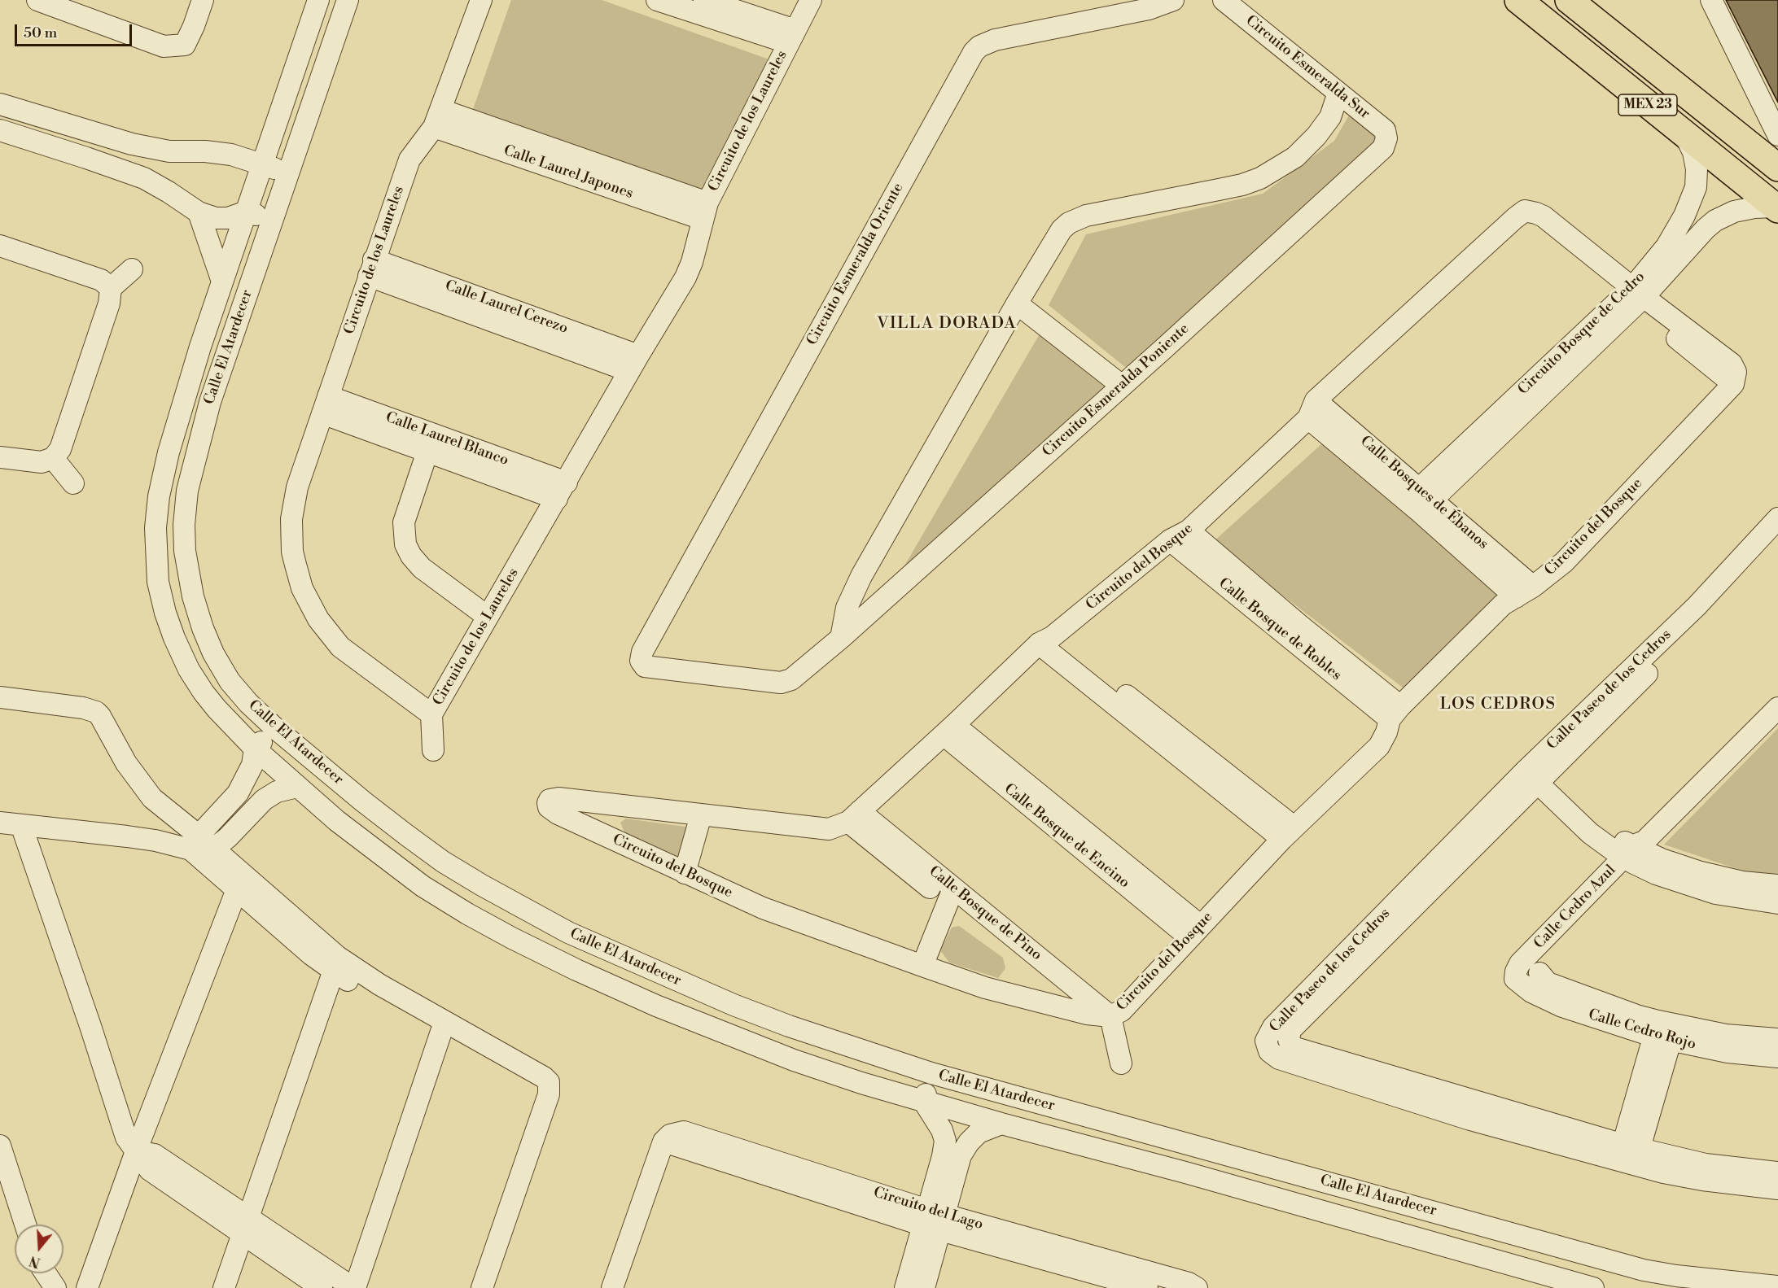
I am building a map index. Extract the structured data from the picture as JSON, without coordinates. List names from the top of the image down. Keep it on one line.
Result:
{"streets":{"main road":["MEX 23"],"street":["Circuito Esmeralda Sur","Circuito de los Laureles","Calle Laurel Japones","Circuito Esmeralda Oriente","Calle Laurel Cerezo","Circuito Bosque de Cedro","Calle El Atardecer","Circuito Esmeralda Poniente","Calle Laurel Blanco","Calle Bosques de Ébanos","Circuito del Bosque","Calle Bosque de Robles","Calle Paseo de los Cedros","Calle Bosque de Encino","Calle Cedro Azul","Calle Bosque de Pino","Calle Cedro Rojo","Circuito del Lago"]},"crossings":[["Circuito Esmeralda Sur","Circuito Esmeralda Poniente"],["MEX 23","Circuito Bosque de Cedro"],["Circuito de los Laureles","Calle Laurel Japones"],["Circuito de los Laureles","Calle Laurel Cerezo"],["Circuito de los Laureles","Calle Laurel Blanco"],["Circuito Esmeralda Oriente","Circuito Esmeralda Poniente"],["Circuito Bosque de Cedro","Calle Bosques de Ébanos"],["Circuito Bosque de Cedro","Circuito del Bosque"],["Calle Bosques de Ébanos","Circuito del Bosque"],["Circuito del Bosque","Calle Bosque de Robles"],["Circuito del Bosque","Calle Bosque de Encino"],["Circuito del Bosque","Calle Bosque de Pino"],["Calle Cedro Azul","Calle Cedro Rojo"]],"districts":["VILLA DORADA","LOS CEDROS"],"scale_bar":"50 m","north":"bottom"}
